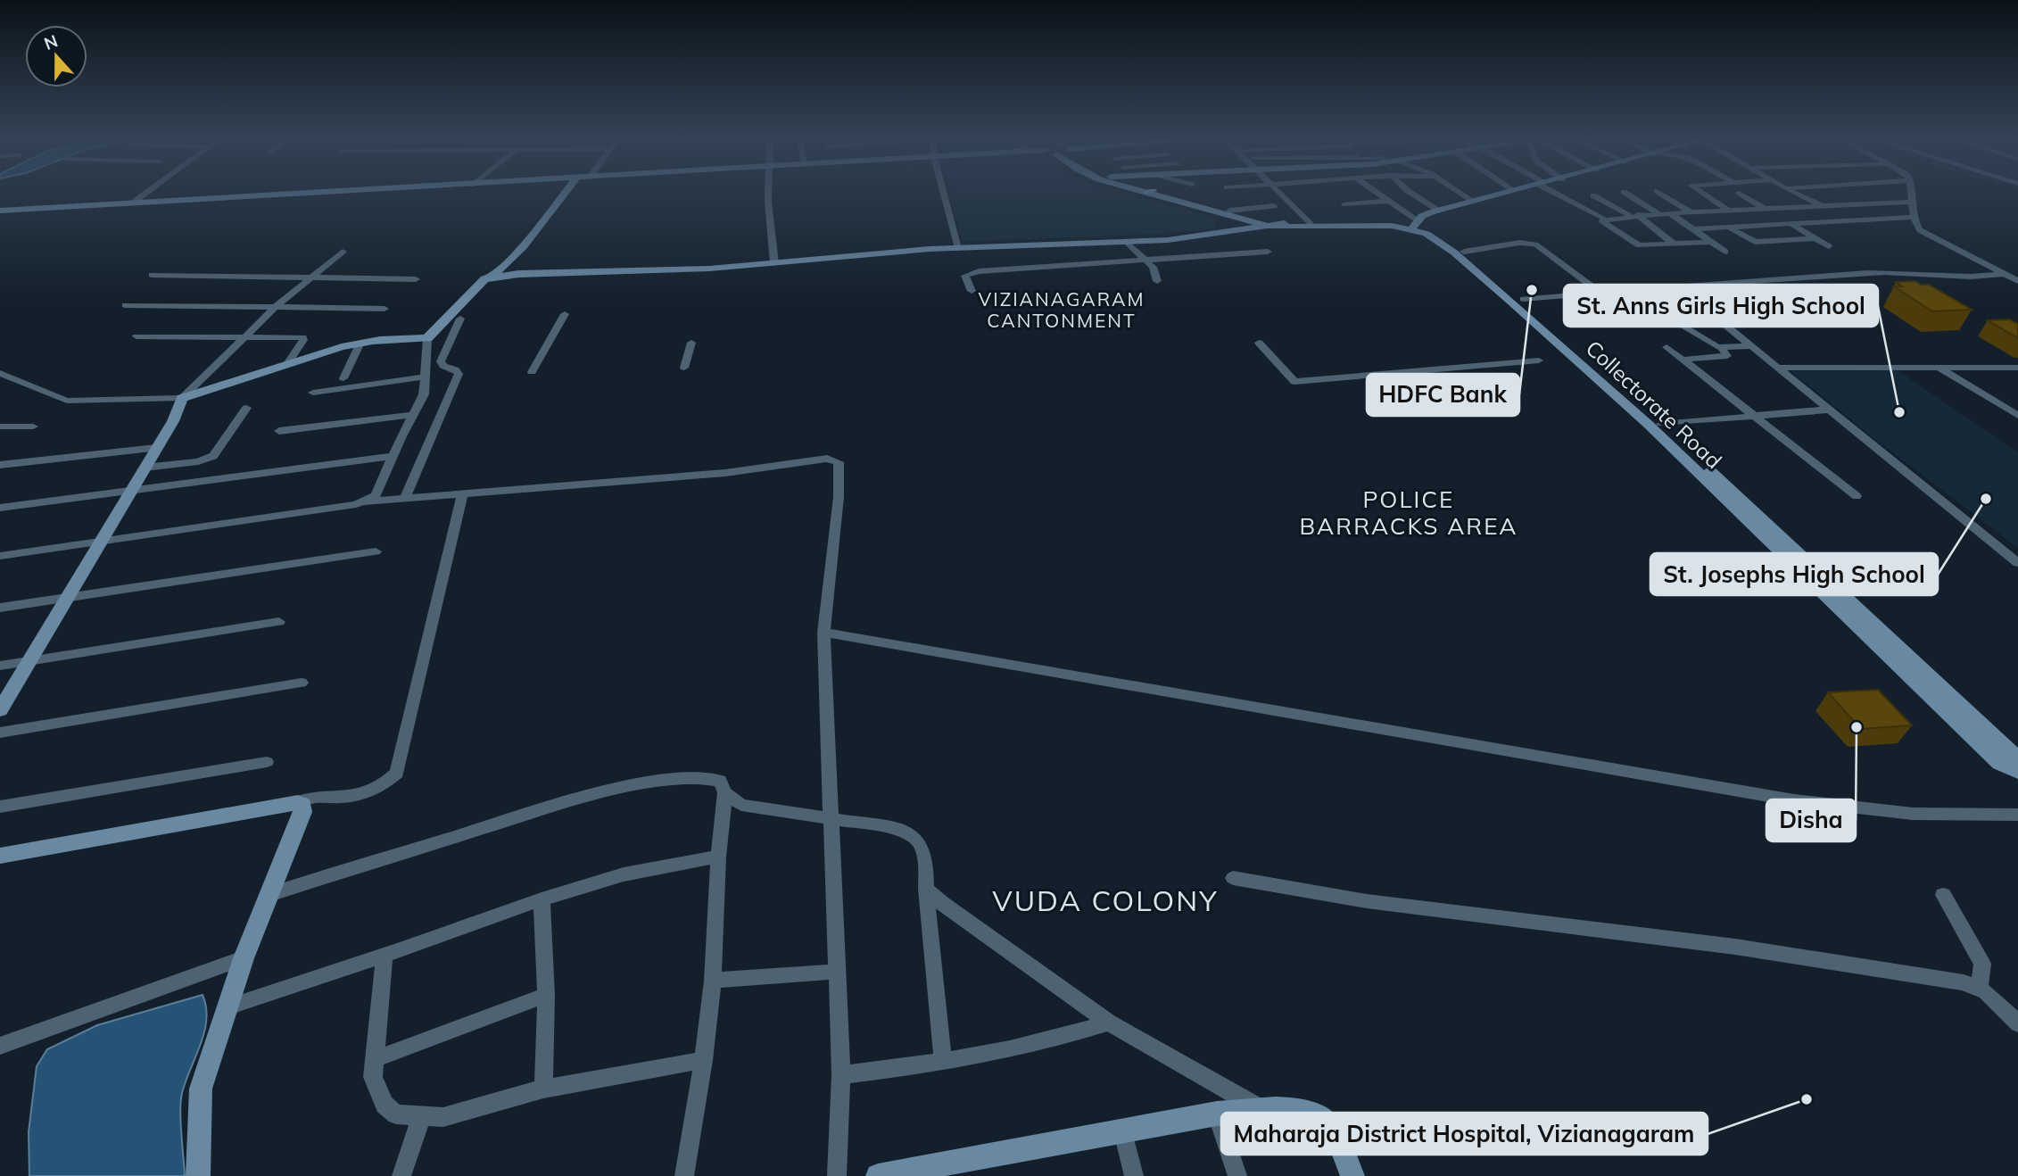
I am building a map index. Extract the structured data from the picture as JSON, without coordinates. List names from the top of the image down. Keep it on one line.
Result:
{"streets":{"street":["Collectorate Road"]},"districts":["VIZIANAGARAM CANTONMENT","POLICE BARRACKS AREA","VUDA COLONY"],"places":["HDFC Bank","St. Anns Girls High School","St. Josephs High School","Disha","Maharaja District Hospital, Vizianagaram"],"north":"top"}
